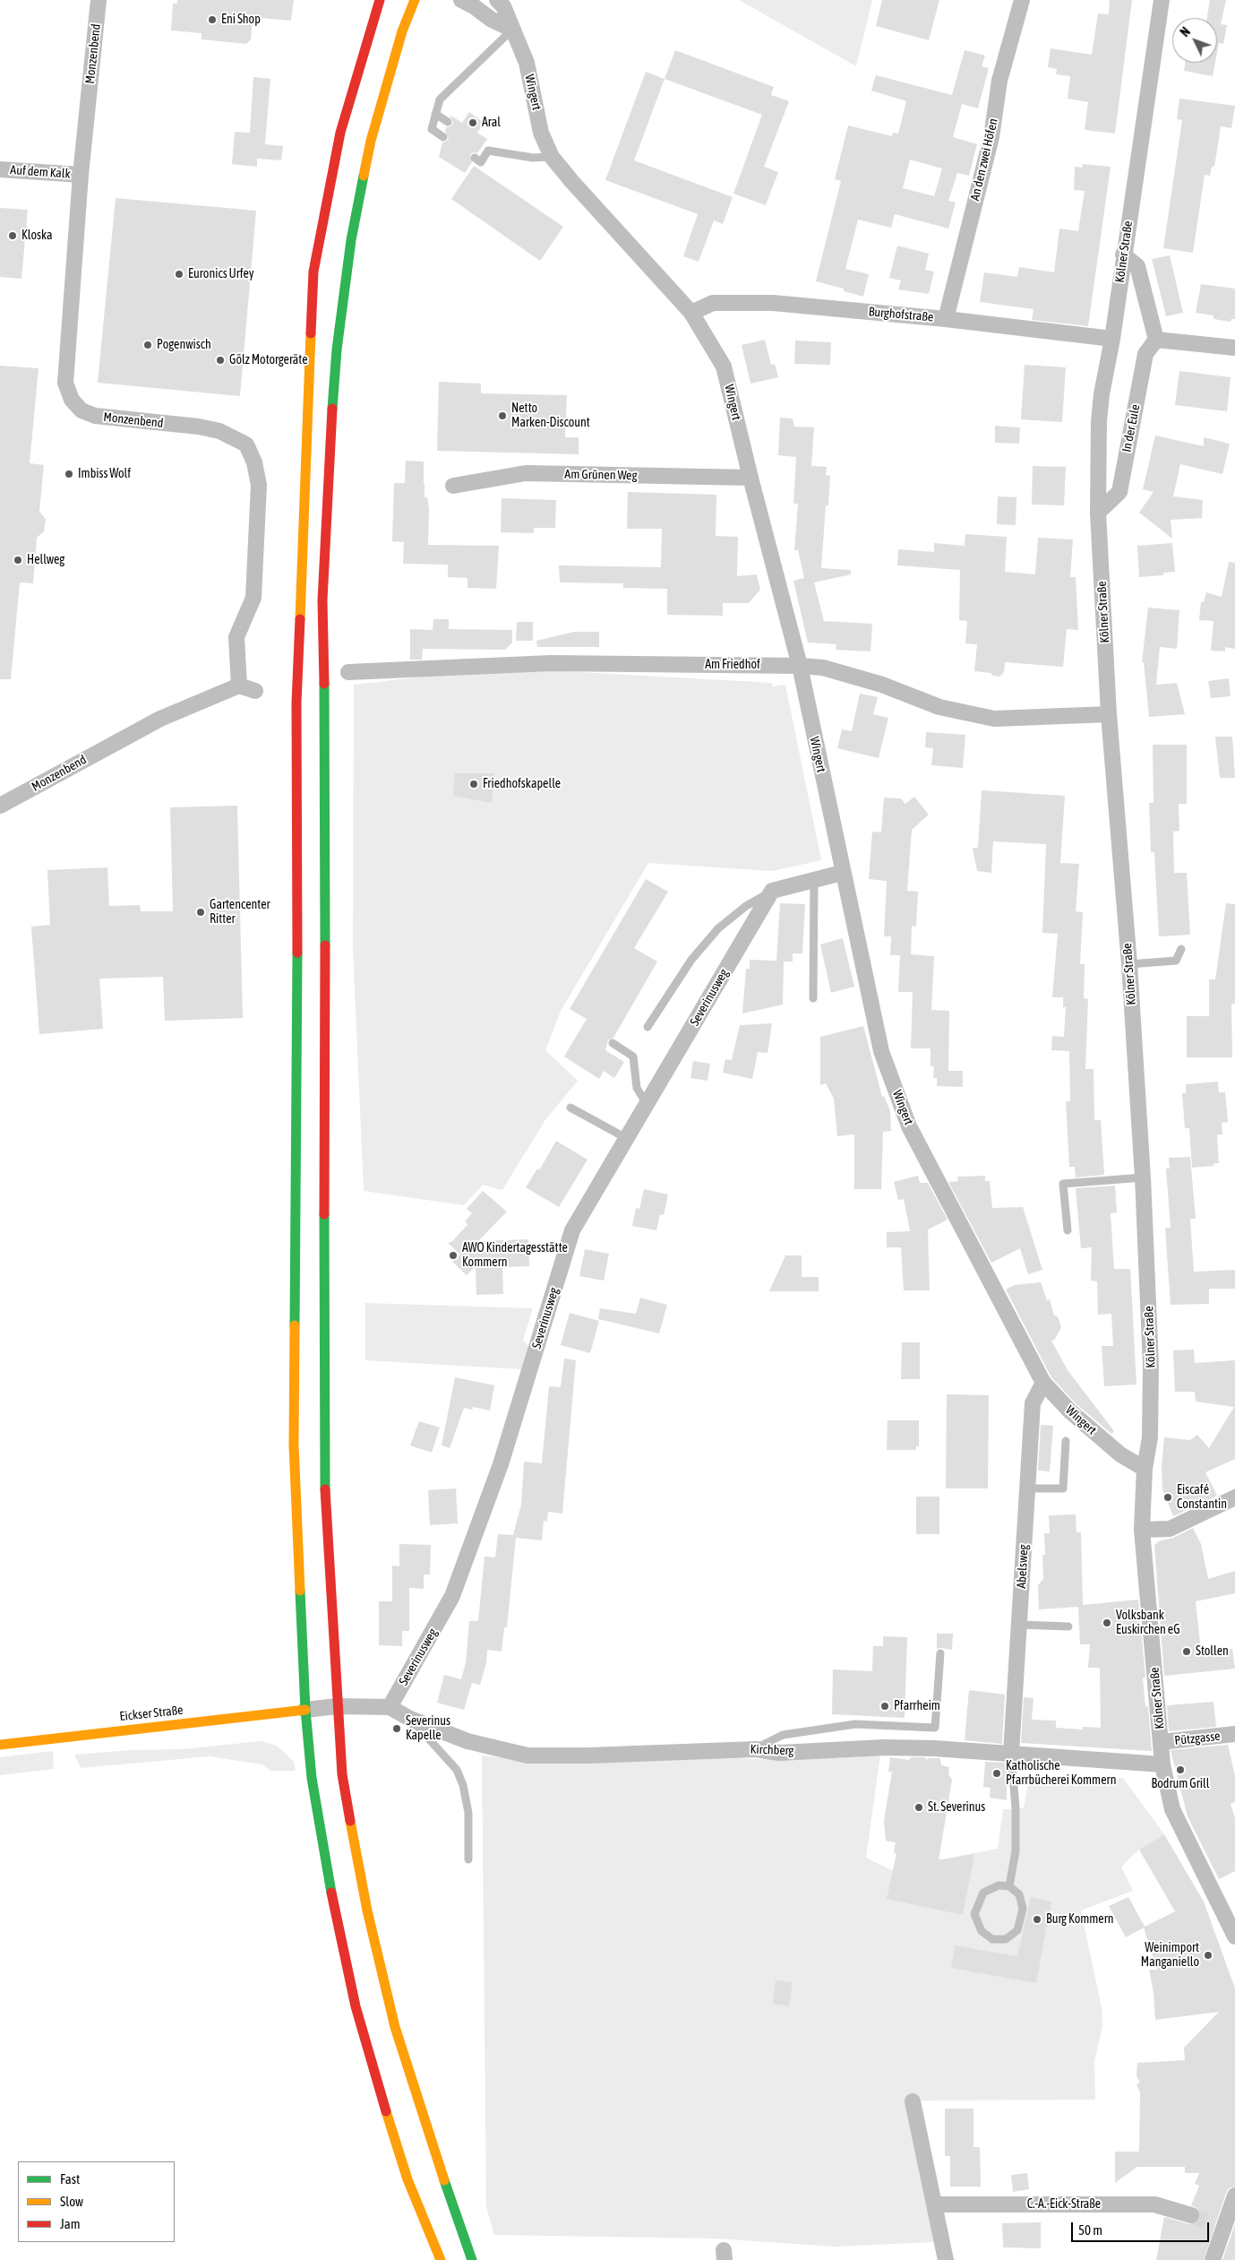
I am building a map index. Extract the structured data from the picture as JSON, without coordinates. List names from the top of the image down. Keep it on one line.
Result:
{"streets":{"main road":["Eickser Straße"],"street":["Monzenbend","Wingert","An den zwei Höfen","Auf dem Kalk","Kölner Straße","Burghofstraße","In der Eule","Am Grünen Weg","Am Friedhof","Severinusweg","Abelsweg","Pützgasse","Kirchberg","C.-A.-Eick-Straße"]},"crossings":[["Monzenbend","Auf dem Kalk"],["Wingert","Kölner Straße"],["Wingert","Burghofstraße"],["Wingert","Am Grünen Weg"],["Wingert","Am Friedhof"],["Wingert","Abelsweg"],["An den zwei Höfen","Burghofstraße"],["Kölner Straße","Burghofstraße"],["Kölner Straße","In der Eule"],["Kölner Straße","Am Friedhof"],["Kölner Straße","Pützgasse"],["Kölner Straße","Kirchberg"],["Severinusweg","Kirchberg"],["Abelsweg","Kirchberg"]],"places":["Eni Shop","Aral","Kloska","Euronics Urfey","Pogenwisch","Gölz Motorgeräte","Netto Marken-Discount","Imbiss Wolf","Hellweg","Friedhofskapelle","Gartencenter Ritter","AWO Kindertagesstätte Kommern","Eiscafé Constantin","Volksbank Euskirchen eG","Stollen","Pfarrheim","Severinus Kapelle","Bodrum Grill","Katholische Pfarrbücherei Kommern","St. Severinus","Burg Kommern","Weinimport Manganiello"],"legend":["Fast","Slow","Jam"],"scale_bar":"50 m","north":"top left"}
